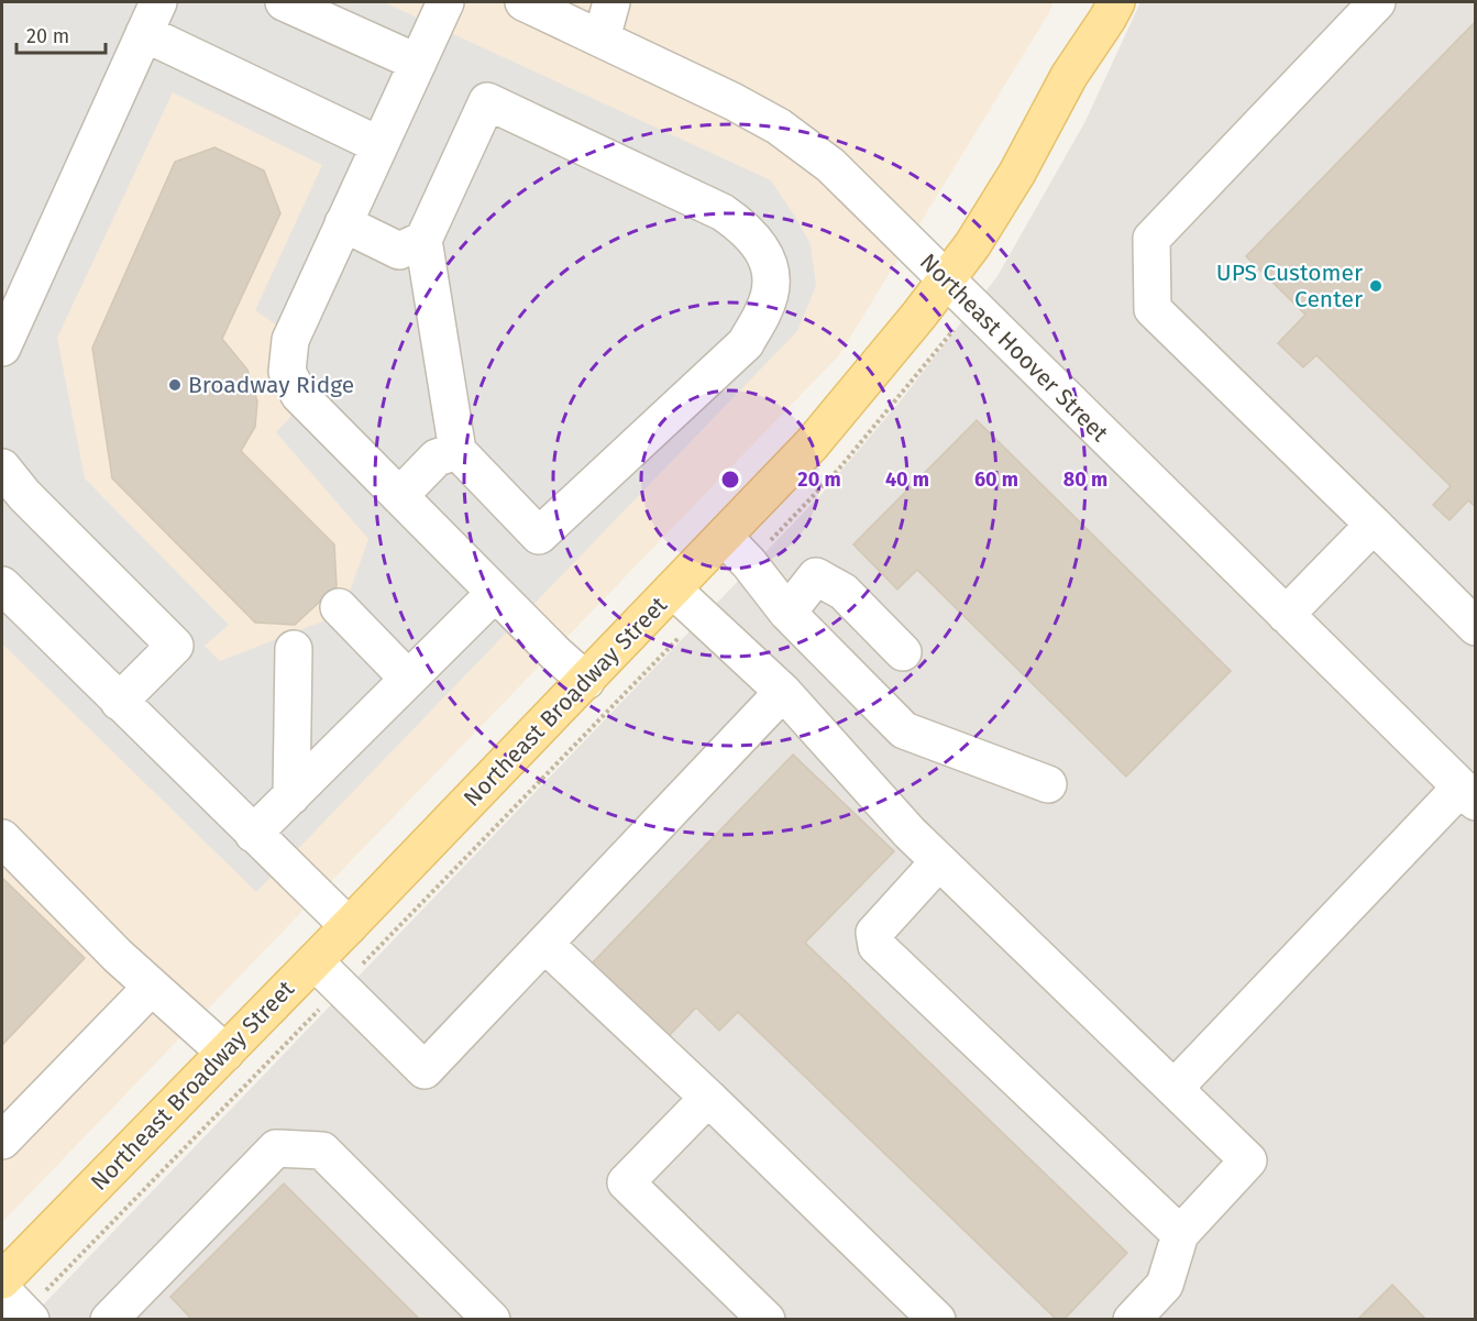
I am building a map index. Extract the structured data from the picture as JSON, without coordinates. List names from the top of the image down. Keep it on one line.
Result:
{"streets":{"main road":["Northeast Broadway Street"],"street":["Northeast Hoover Street"]},"crossings":[["Northeast Hoover Street","Northeast Broadway Street"]],"places":["UPS Customer Center","Broadway Ridge"],"scale_bar":"20 m","rings":["20 m","40 m","60 m","80 m"]}
